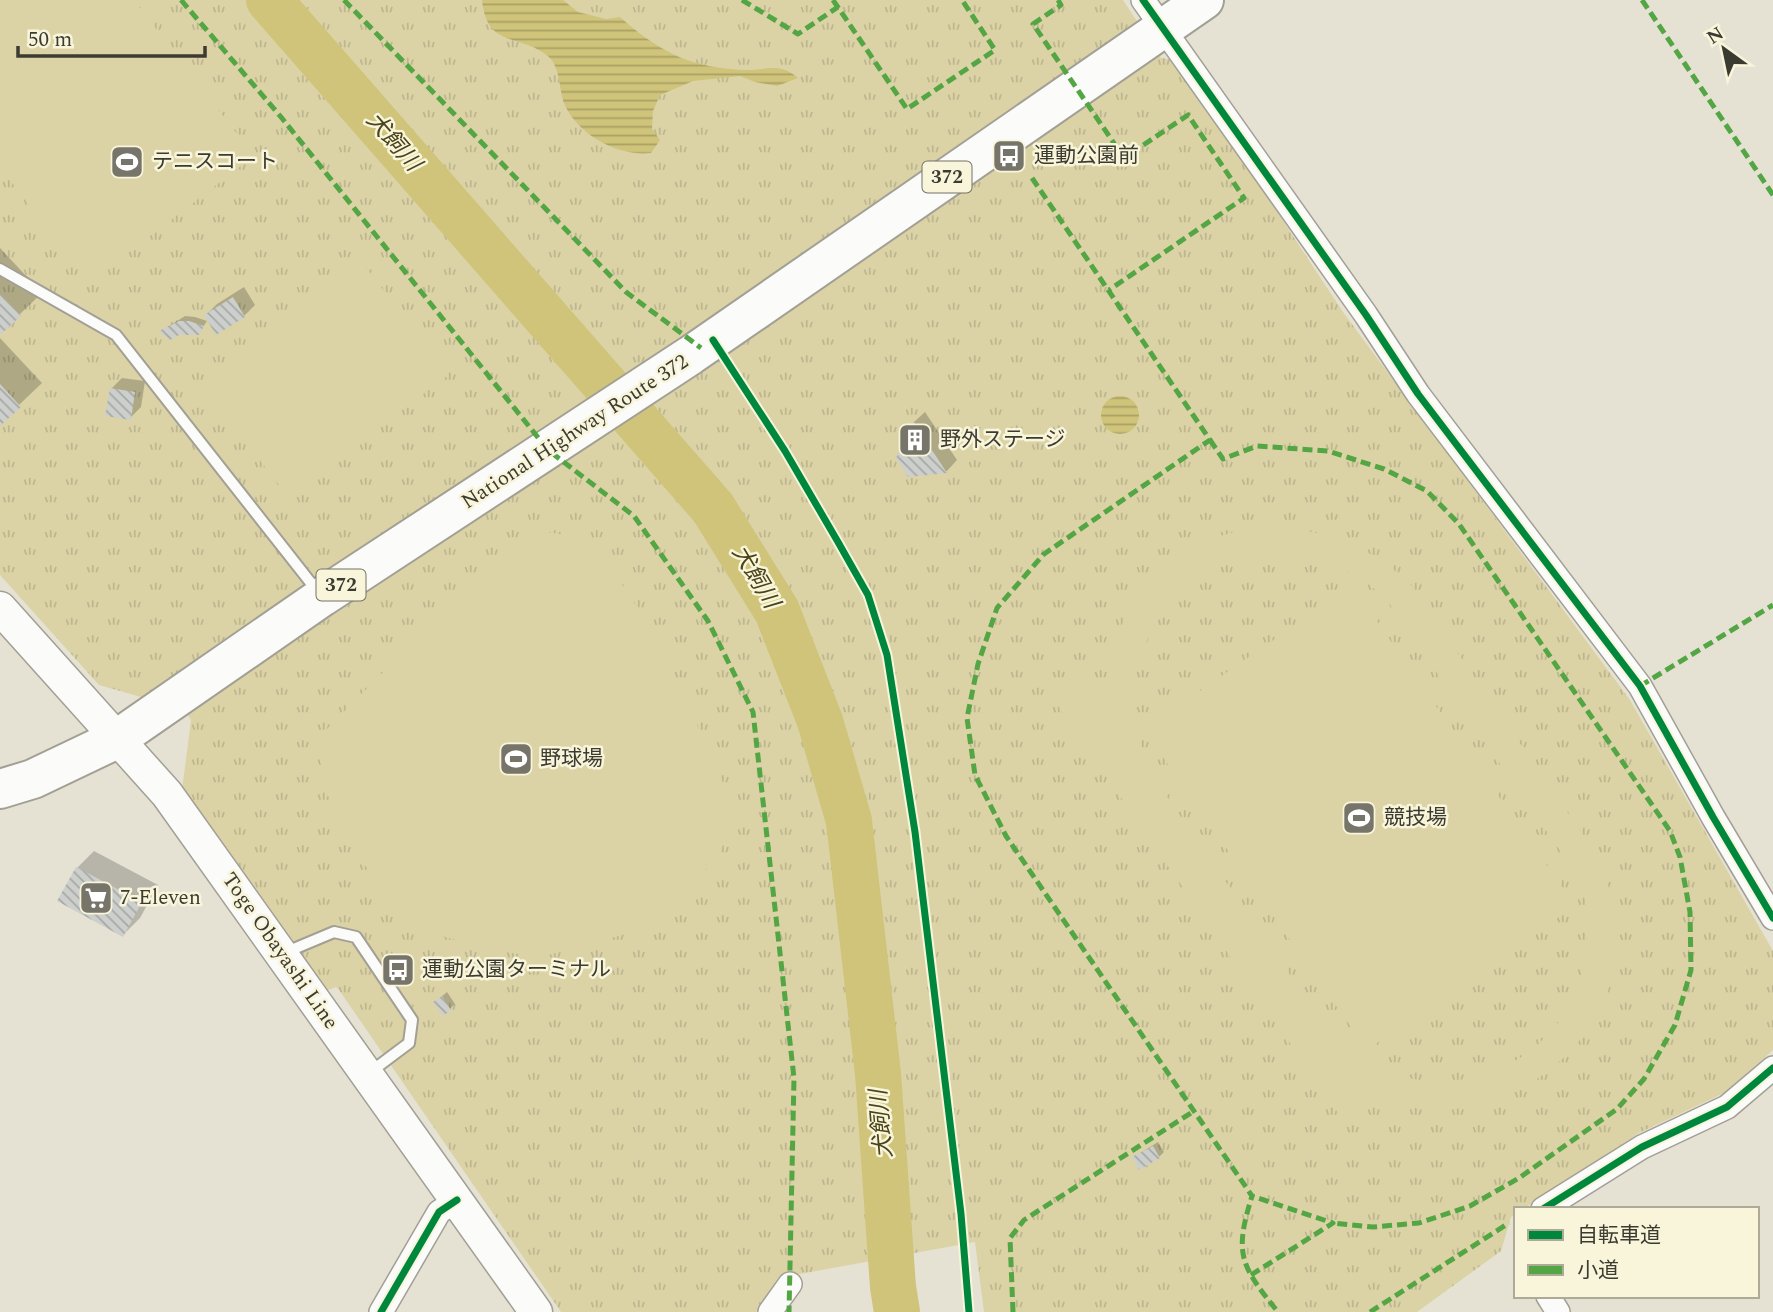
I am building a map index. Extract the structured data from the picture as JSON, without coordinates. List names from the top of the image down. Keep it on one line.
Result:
{"streets":{"highway":["372","National Highway Route 372"],"main road":["Toge Obayashi Line"]},"crossings":[["National Highway Route 372","Toge Obayashi Line"]],"water":["犬飼川"],"places":{"bus stop":["運動公園前","運動公園ターミナル"],"sports":["テニスコート","野球場","競技場"],"building":["野外ステージ"],"supermarket":["7-Eleven"]},"legend":["自転車道","小道"],"scale_bar":"50 m","north":"top left"}
